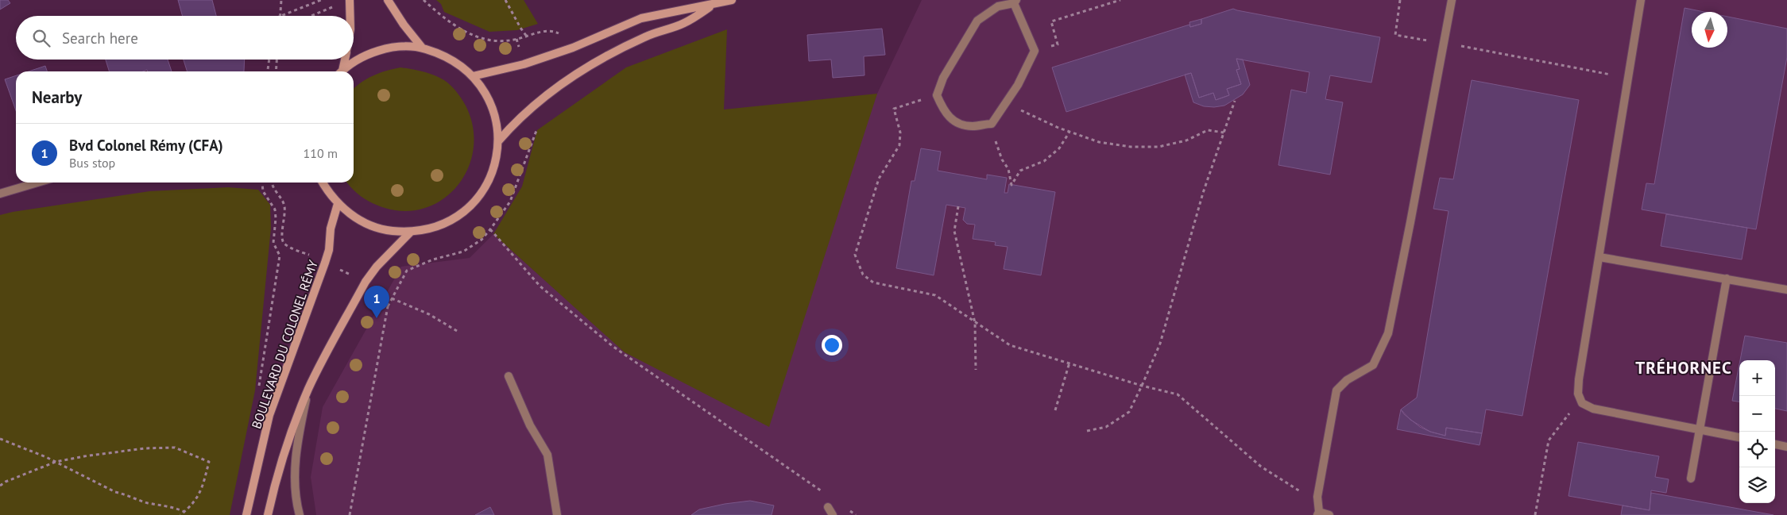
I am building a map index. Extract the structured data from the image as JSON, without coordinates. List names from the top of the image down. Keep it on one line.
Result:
{"streets":{"main road":["BOULEVARD DU COLONEL RÉMY"]},"districts":["TRÉHORNEC"],"north":"bottom","page":{"search":"Search here","heading":"Nearby","list":[{"mark":"1","name":"Bvd Colonel Rémy (CFA)","note":"Bus stop","value":"110 m"}],"pins":"1","map_buttons":["+","−"]}}
